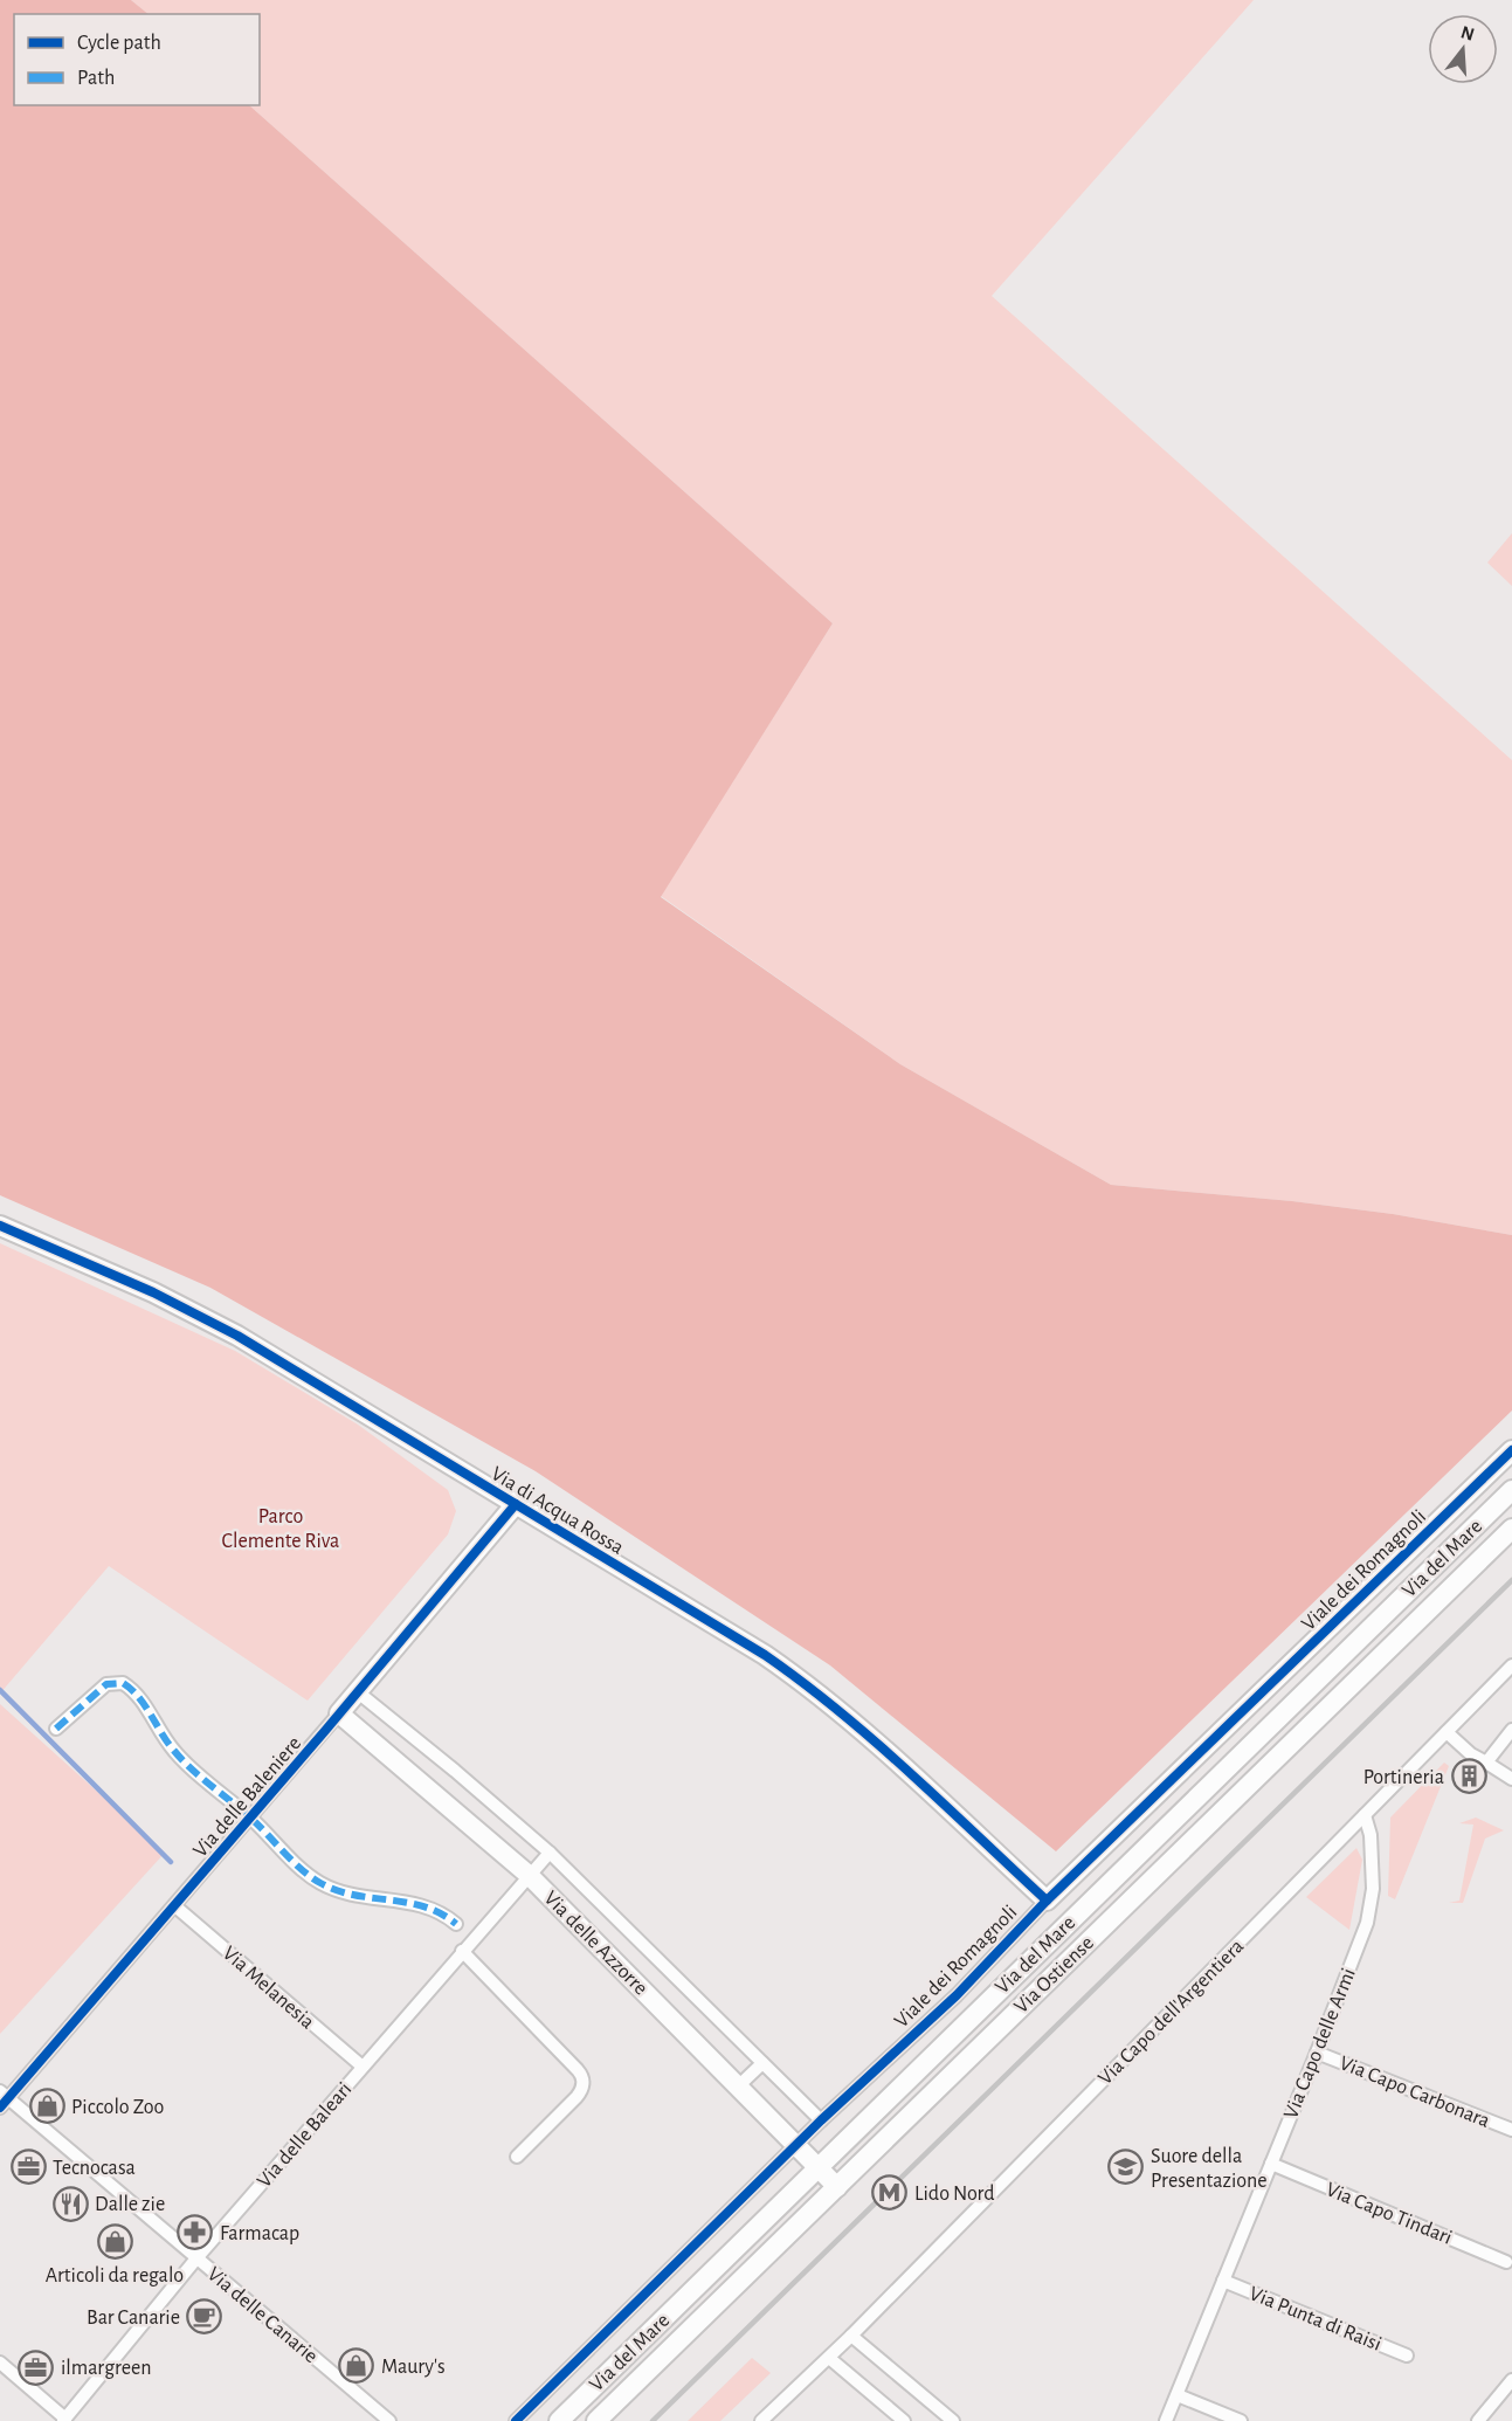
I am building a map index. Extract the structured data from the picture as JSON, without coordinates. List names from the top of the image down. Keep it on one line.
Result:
{"streets":{"street":["Via di Acqua Rossa","Via del Mare","Viale dei Romagnoli","Via delle Baleniere","Via delle Azzorre","Via Ostiense","Via Melanesia","Via Capo dell'Argentiera","Via Capo delle Armi","Via Capo Carbonara","Via delle Baleari","Via Capo Tindari","Via delle Canarie","Via Punta di Raisi"]},"crossings":[["Via di Acqua Rossa","Viale dei Romagnoli"],["Via di Acqua Rossa","Via delle Baleniere"],["Via del Mare","Via delle Azzorre"],["Viale dei Romagnoli","Via delle Azzorre"],["Via delle Baleniere","Via delle Azzorre"],["Via delle Baleniere","Via Melanesia"],["Via delle Baleniere","Via delle Canarie"],["Via delle Azzorre","Via Ostiense"],["Via delle Azzorre","Via delle Baleari"],["Via Melanesia","Via delle Baleari"],["Via Capo dell'Argentiera","Via Capo delle Armi"],["Via Capo delle Armi","Via Capo Carbonara"],["Via Capo delle Armi","Via Capo Tindari"],["Via Capo delle Armi","Via Punta di Raisi"],["Via delle Baleari","Via delle Canarie"]],"parks":["Parco Clemente Riva"],"places":{"building":["Portineria"],"shop":["Piccolo Zoo","Articoli da regalo","Maury's"],"office":["Tecnocasa","ilmargreen"],"school or university":["Suore della Presentazione"],"metro station":["Lido Nord"],"restaurant":["Dalle zie"],"pharmacy":["Farmacap"],"cafe":["Bar Canarie"]},"legend":["Cycle path","Path"],"north":"top"}
